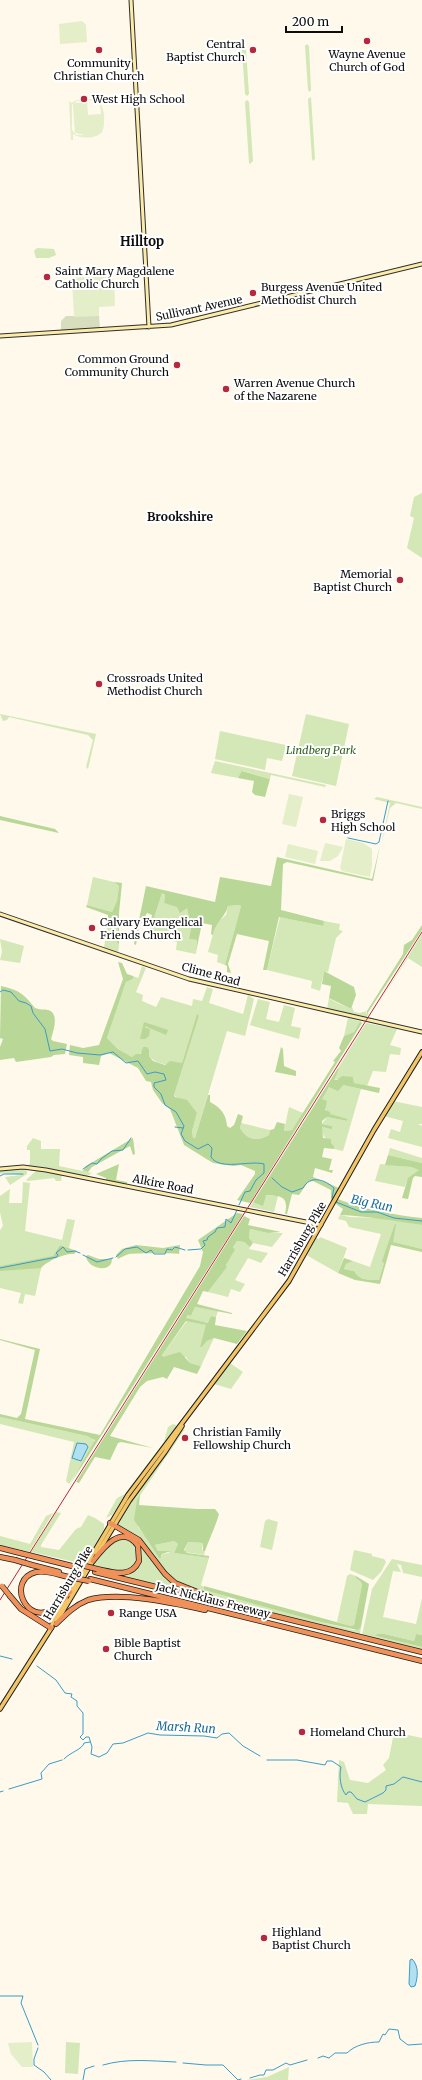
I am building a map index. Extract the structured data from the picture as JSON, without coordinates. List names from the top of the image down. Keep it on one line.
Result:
{"streets":{"highway":["Jack Nicklaus Freeway"],"main road":["Sullivant Avenue","Clime Road","Alkire Road","Harrisburg Pike"]},"crossings":[["Alkire Road","Harrisburg Pike"]],"districts":["Hilltop","Brookshire"],"water":["Big Run","Marsh Run"],"parks":["Lindberg Park"],"places":["Wayne Avenue Church of God","Community Christian Church","Central Baptist Church","West High School","Saint Mary Magdalene Catholic Church","Burgess Avenue United Methodist Church","Common Ground Community Church","Warren Avenue Church of the Nazarene","Memorial Baptist Church","Crossroads United Methodist Church","Briggs High School","Calvary Evangelical Friends Church","Christian Family Fellowship Church","Range USA","Bible Baptist Church","Homeland Church","Highland Baptist Church"],"scale_bar":"200 m"}
